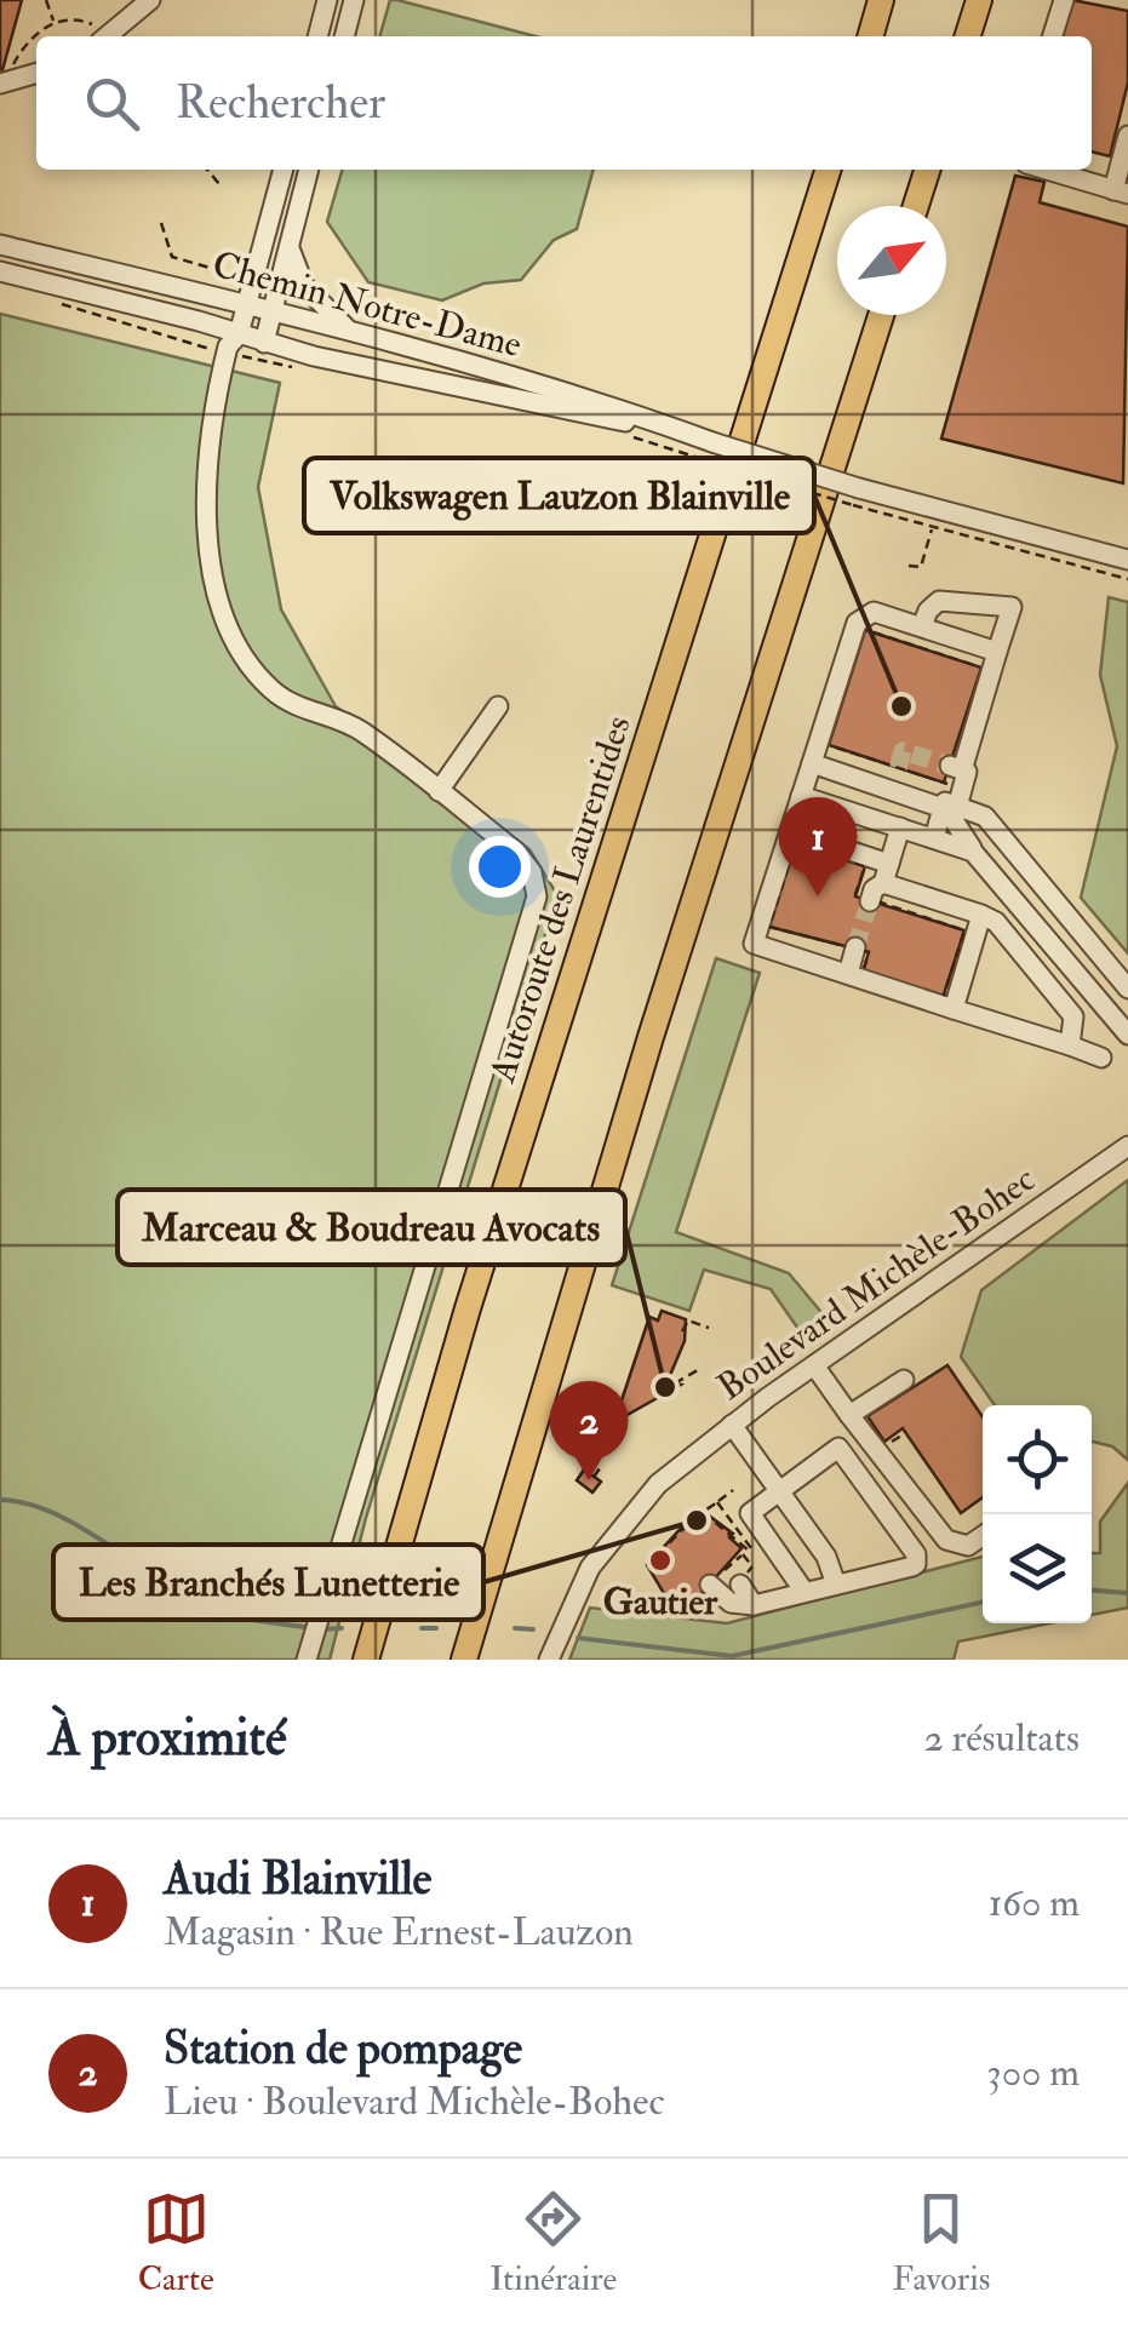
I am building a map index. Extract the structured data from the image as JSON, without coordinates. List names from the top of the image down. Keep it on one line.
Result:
{"streets":{"highway":["Autoroute des Laurentides"],"street":["Chemin Notre-Dame","Boulevard Michèle-Bohec"]},"places":["Volkswagen Lauzon Blainville","Marceau & Boudreau Avocats","Les Branchés Lunetterie","Gautier"],"north":"top right","page":{"search":"Rechercher","pins":["1","2"],"heading":["À proximité","2 résultats"],"list":[{"mark":"1","name":"Audi Blainville","note":"Magasin · Rue Ernest-Lauzon","value":"160 m"},{"mark":"2","name":"Station de pompage","note":"Lieu · Boulevard Michèle-Bohec","value":"300 m"}],"nav":["Carte","Itinéraire","Favoris"]}}
